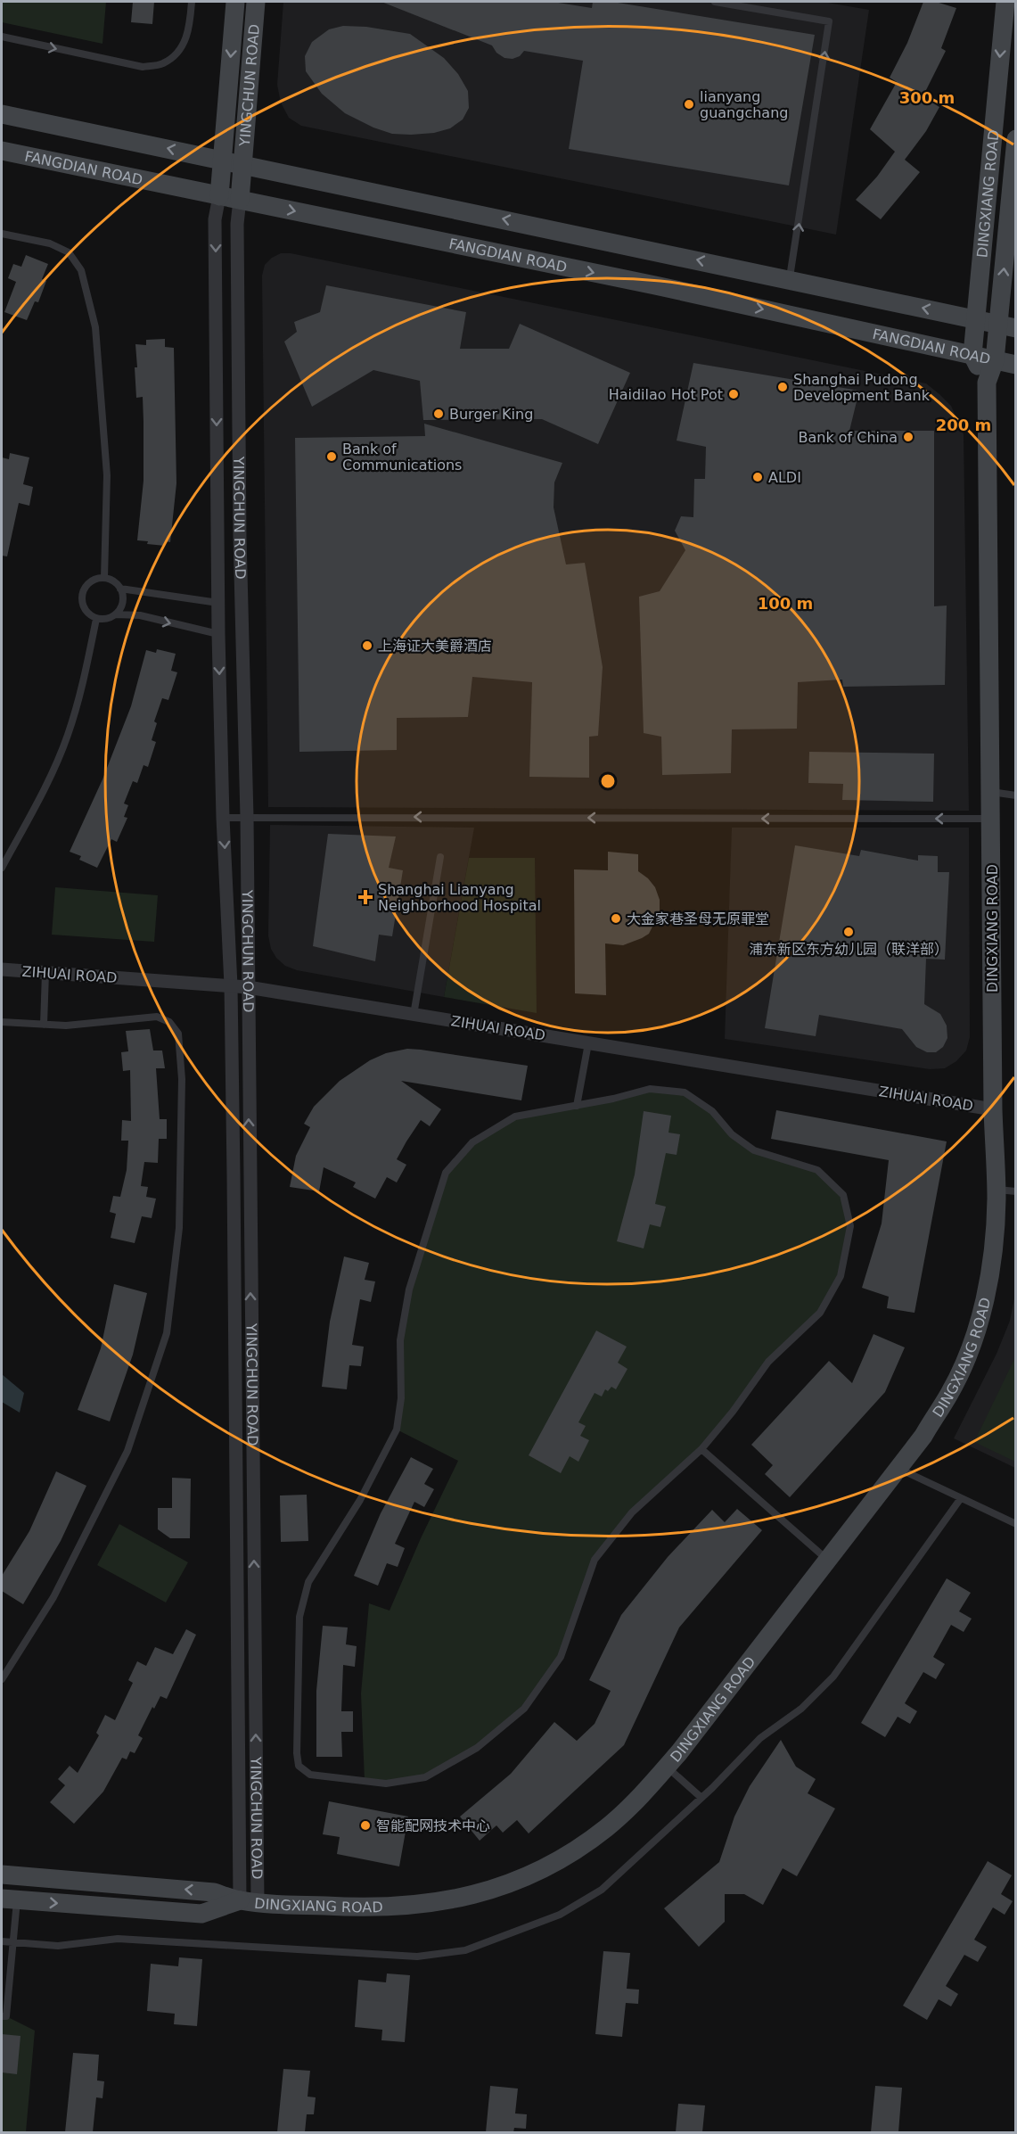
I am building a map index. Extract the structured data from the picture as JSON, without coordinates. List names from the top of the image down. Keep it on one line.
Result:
{"streets":{"street":["YINGCHUN ROAD","FANGDIAN ROAD","DINGXIANG ROAD","ZIHUAI ROAD"]},"crossings":[["YINGCHUN ROAD","FANGDIAN ROAD"],["YINGCHUN ROAD","DINGXIANG ROAD"],["YINGCHUN ROAD","ZIHUAI ROAD"],["FANGDIAN ROAD","DINGXIANG ROAD"],["DINGXIANG ROAD","ZIHUAI ROAD"]],"places":{"other":["lianyang guangchang","Shanghai Pudong Development Bank","Haidilao Hot Pot","Burger King","Bank of China","Bank of Communications","ALDI","上海证大美爵酒店","大金家巷圣母无原罪堂","浦东新区东方幼儿园（联洋部）","智能配网技术中心"],"health":["Shanghai Lianyang Neighborhood Hospital"]},"rings":["300 m","200 m","100 m"]}
